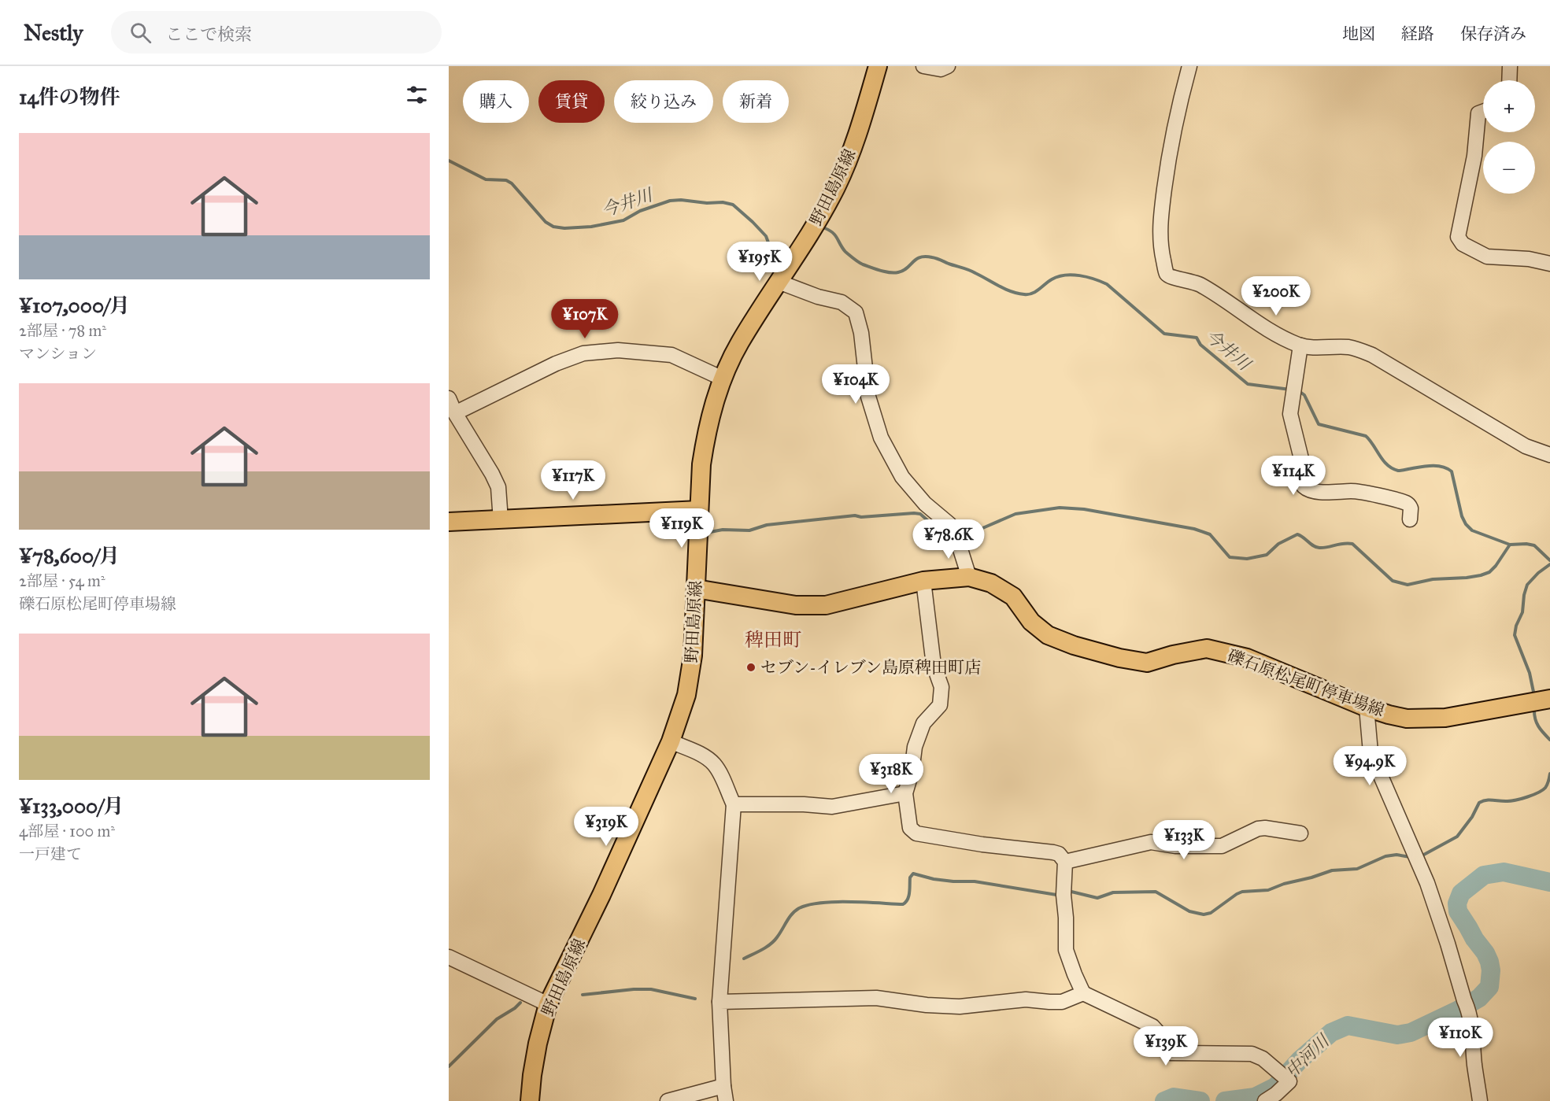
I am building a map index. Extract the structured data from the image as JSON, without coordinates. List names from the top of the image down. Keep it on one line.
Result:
{"streets":{"main road":["野田島原線","礫石原松尾町停車場線"]},"crossings":[["野田島原線","礫石原松尾町停車場線"]],"districts":["稗田町"],"water":["今井川","中河川"],"places":["セブン-イレブン島原稗田町店"],"page":{"header":"Nestly","search":"ここで検索","nav":["地図","経路","保存済み"],"heading":"14件の物件","map_buttons":["+","−"],"chip":["購入","賃貸","絞り込み","新着"],"list":[{"name":"¥107,000/月","note":"2部屋 · 78 m² · マンション"},{"name":"¥78,600/月","note":"2部屋 · 54 m² · 礫石原松尾町停車場線"},{"name":"¥133,000/月","note":"4部屋 · 100 m² · 一戸建て"}],"price":["¥195K","¥200K","¥107K","¥104K","¥114K","¥117K","¥119K","¥78.6K","¥94.9K","¥318K","¥319K","¥133K","¥110K","¥139K"]}}
